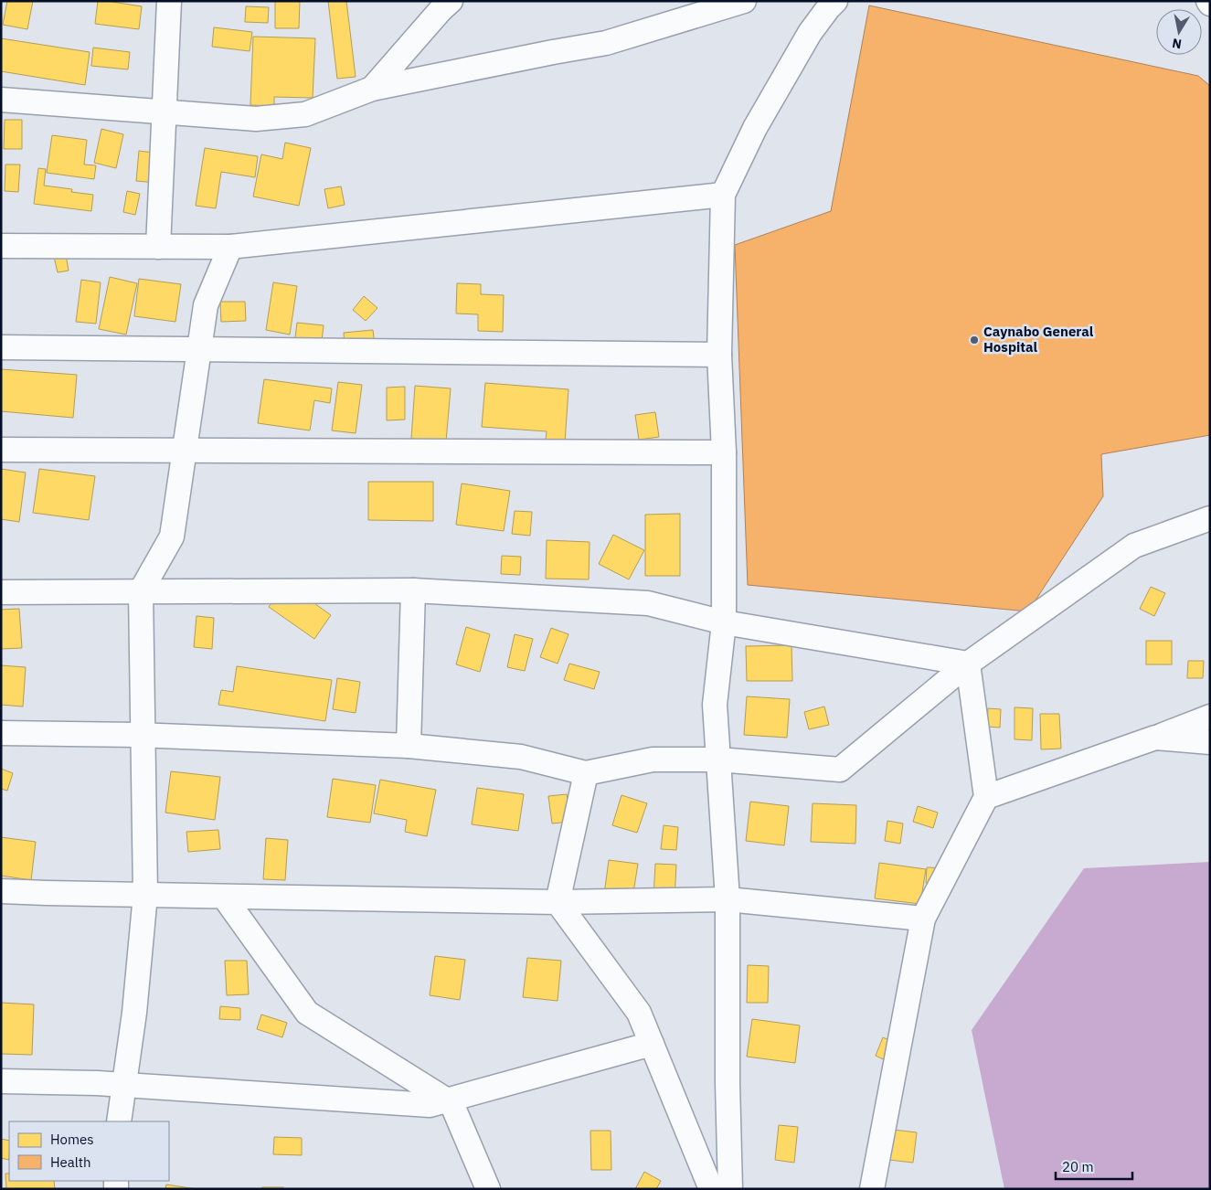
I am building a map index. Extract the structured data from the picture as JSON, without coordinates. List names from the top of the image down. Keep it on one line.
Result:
{"places":["Caynabo General Hospital"],"legend":["Homes","Health"],"scale_bar":"20 m","north":"bottom"}
